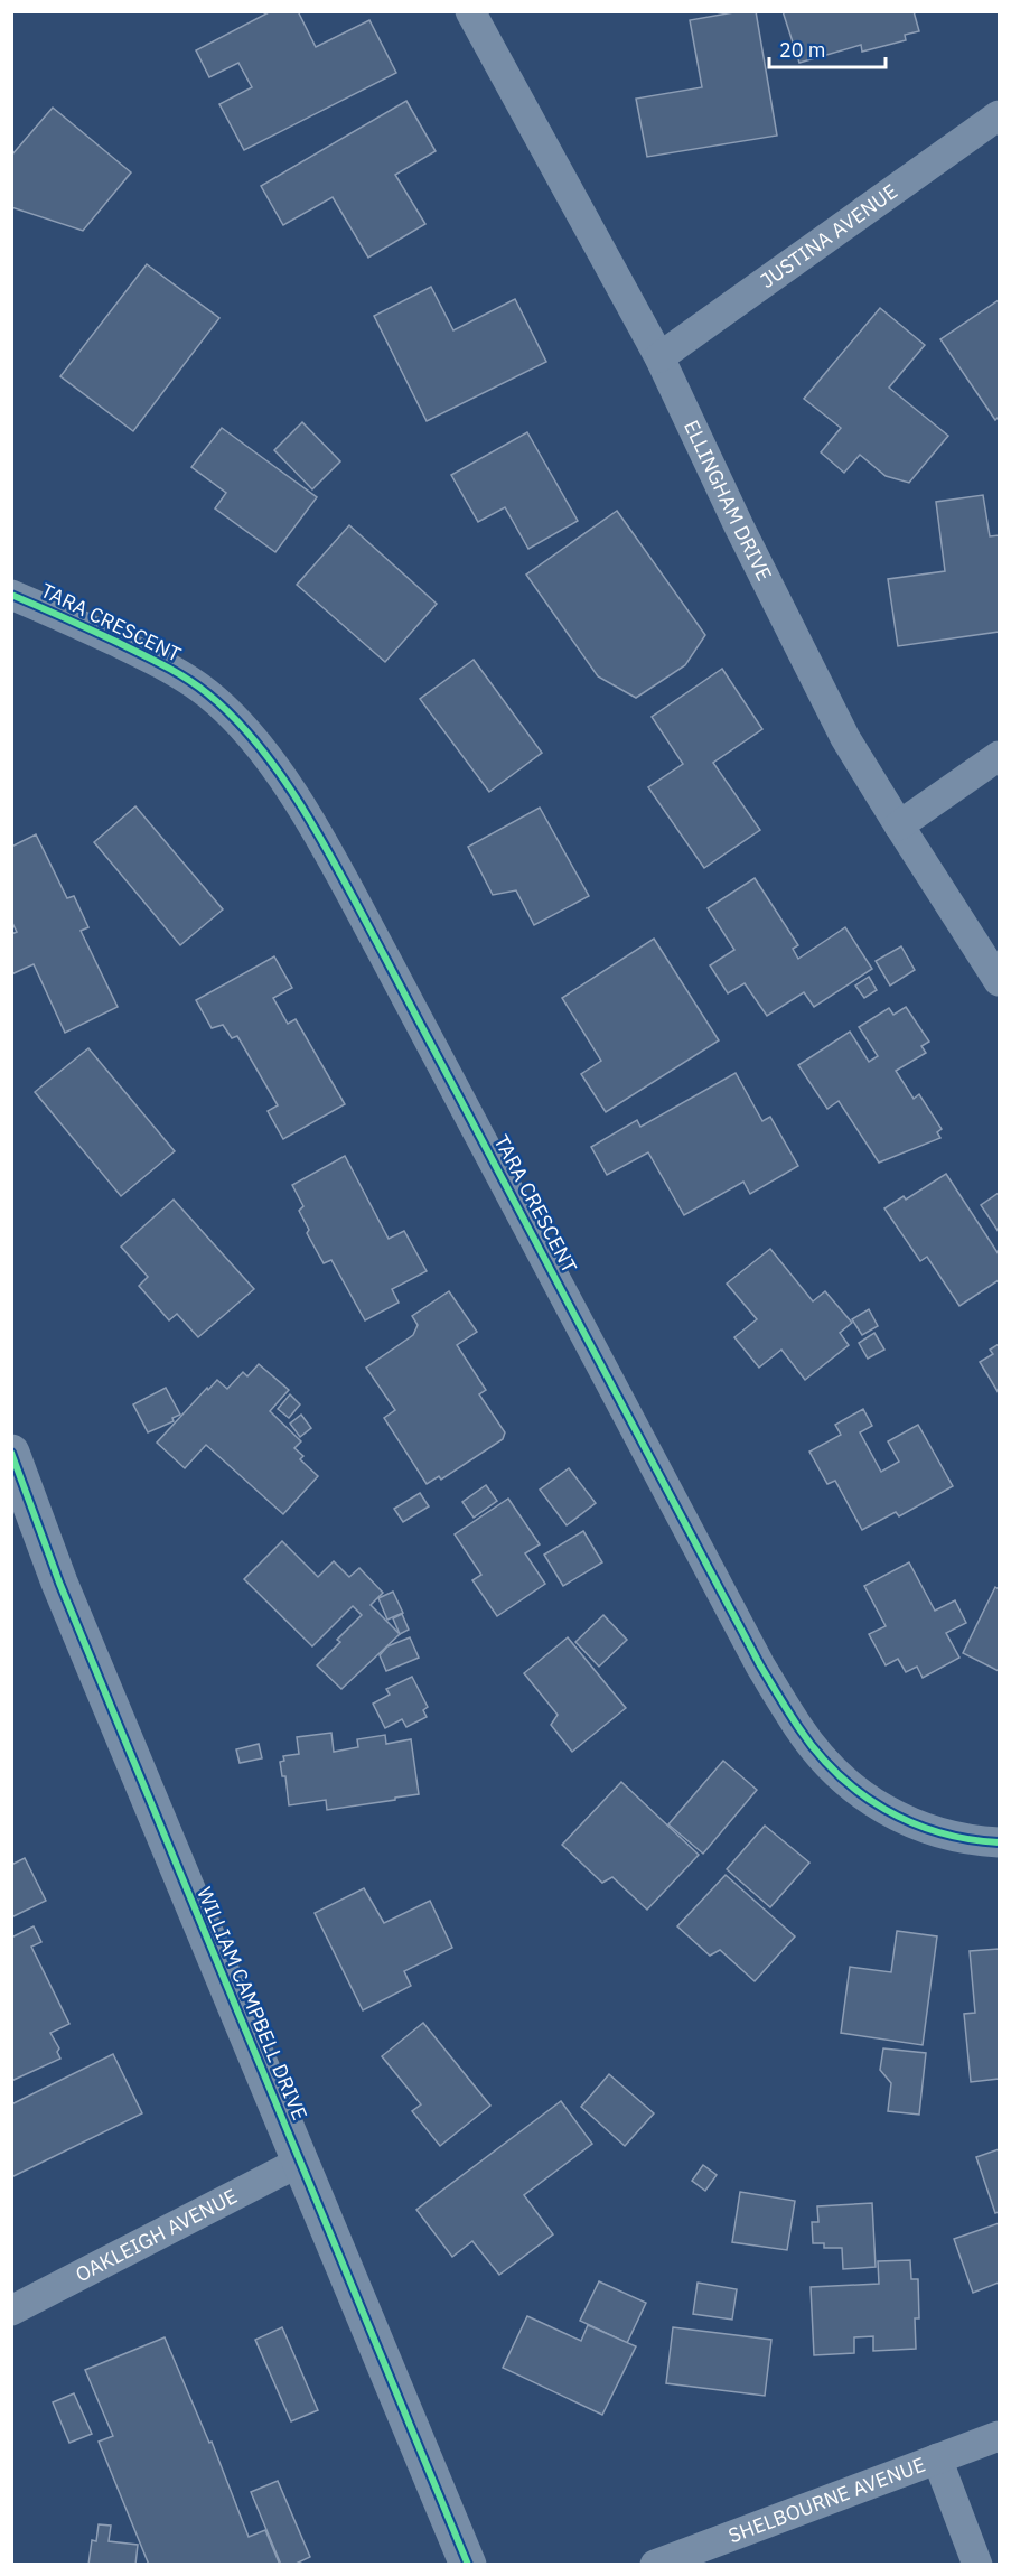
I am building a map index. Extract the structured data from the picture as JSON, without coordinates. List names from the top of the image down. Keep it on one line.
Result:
{"streets":{"street":["JUSTINA AVENUE","ELLINGHAM DRIVE","TARA CRESCENT","WILLIAM CAMPBELL DRIVE","OAKLEIGH AVENUE","SHELBOURNE AVENUE"]},"crossings":[["JUSTINA AVENUE","ELLINGHAM DRIVE"],["WILLIAM CAMPBELL DRIVE","OAKLEIGH AVENUE"]],"scale_bar":"20 m"}
